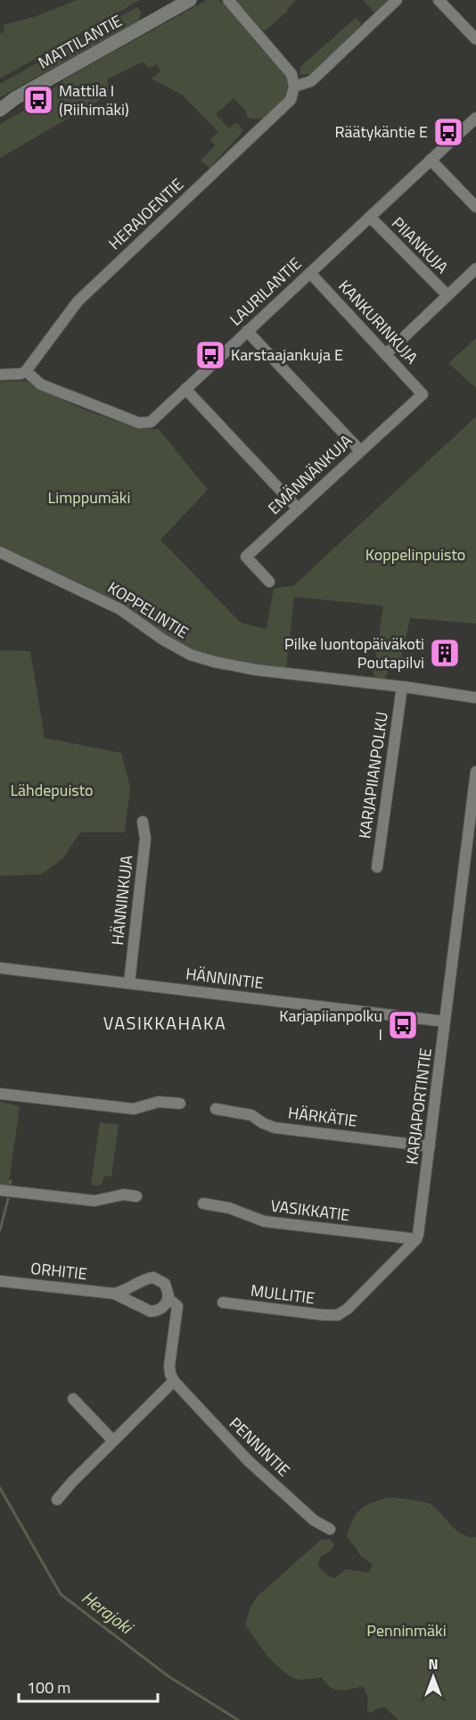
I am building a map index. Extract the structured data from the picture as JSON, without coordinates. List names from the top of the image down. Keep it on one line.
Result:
{"streets":{"street":["MATTILANTIE","HERAJOENTIE","PIIANKUJA","LAURILANTIE","KANKURINKUJA","EMÄNNÄNKUJA","KOPPELINTIE","KARJAPIIANPOLKU","HÄNNINKUJA","HÄNNINTIE","KARJAPORTINTIE","HÄRKÄTIE","VASIKKATIE","ORHITIE","MULLITIE","PENNINTIE"]},"crossings":[["HERAJOENTIE","LAURILANTIE"],["PIIANKUJA","LAURILANTIE"],["LAURILANTIE","KANKURINKUJA"],["KANKURINKUJA","EMÄNNÄNKUJA"],["KOPPELINTIE","KARJAPIIANPOLKU"],["HÄNNINKUJA","HÄNNINTIE"],["HÄNNINTIE","KARJAPORTINTIE"],["KARJAPORTINTIE","HÄRKÄTIE"],["KARJAPORTINTIE","VASIKKATIE"],["KARJAPORTINTIE","MULLITIE"],["VASIKKATIE","MULLITIE"]],"districts":["VASIKKAHAKA"],"water":["Herajoki"],"parks":["Limppumäki","Koppelinpuisto","Lähdepuisto","Penninmäki"],"places":{"bus stop":["Mattila I (Riihimäki)","Räätykäntie E","Karstaajankuja E","Karjapiianpolku I"],"building":["Pilke luontopäiväkoti Poutapilvi"]},"scale_bar":"100 m","north":"top"}
